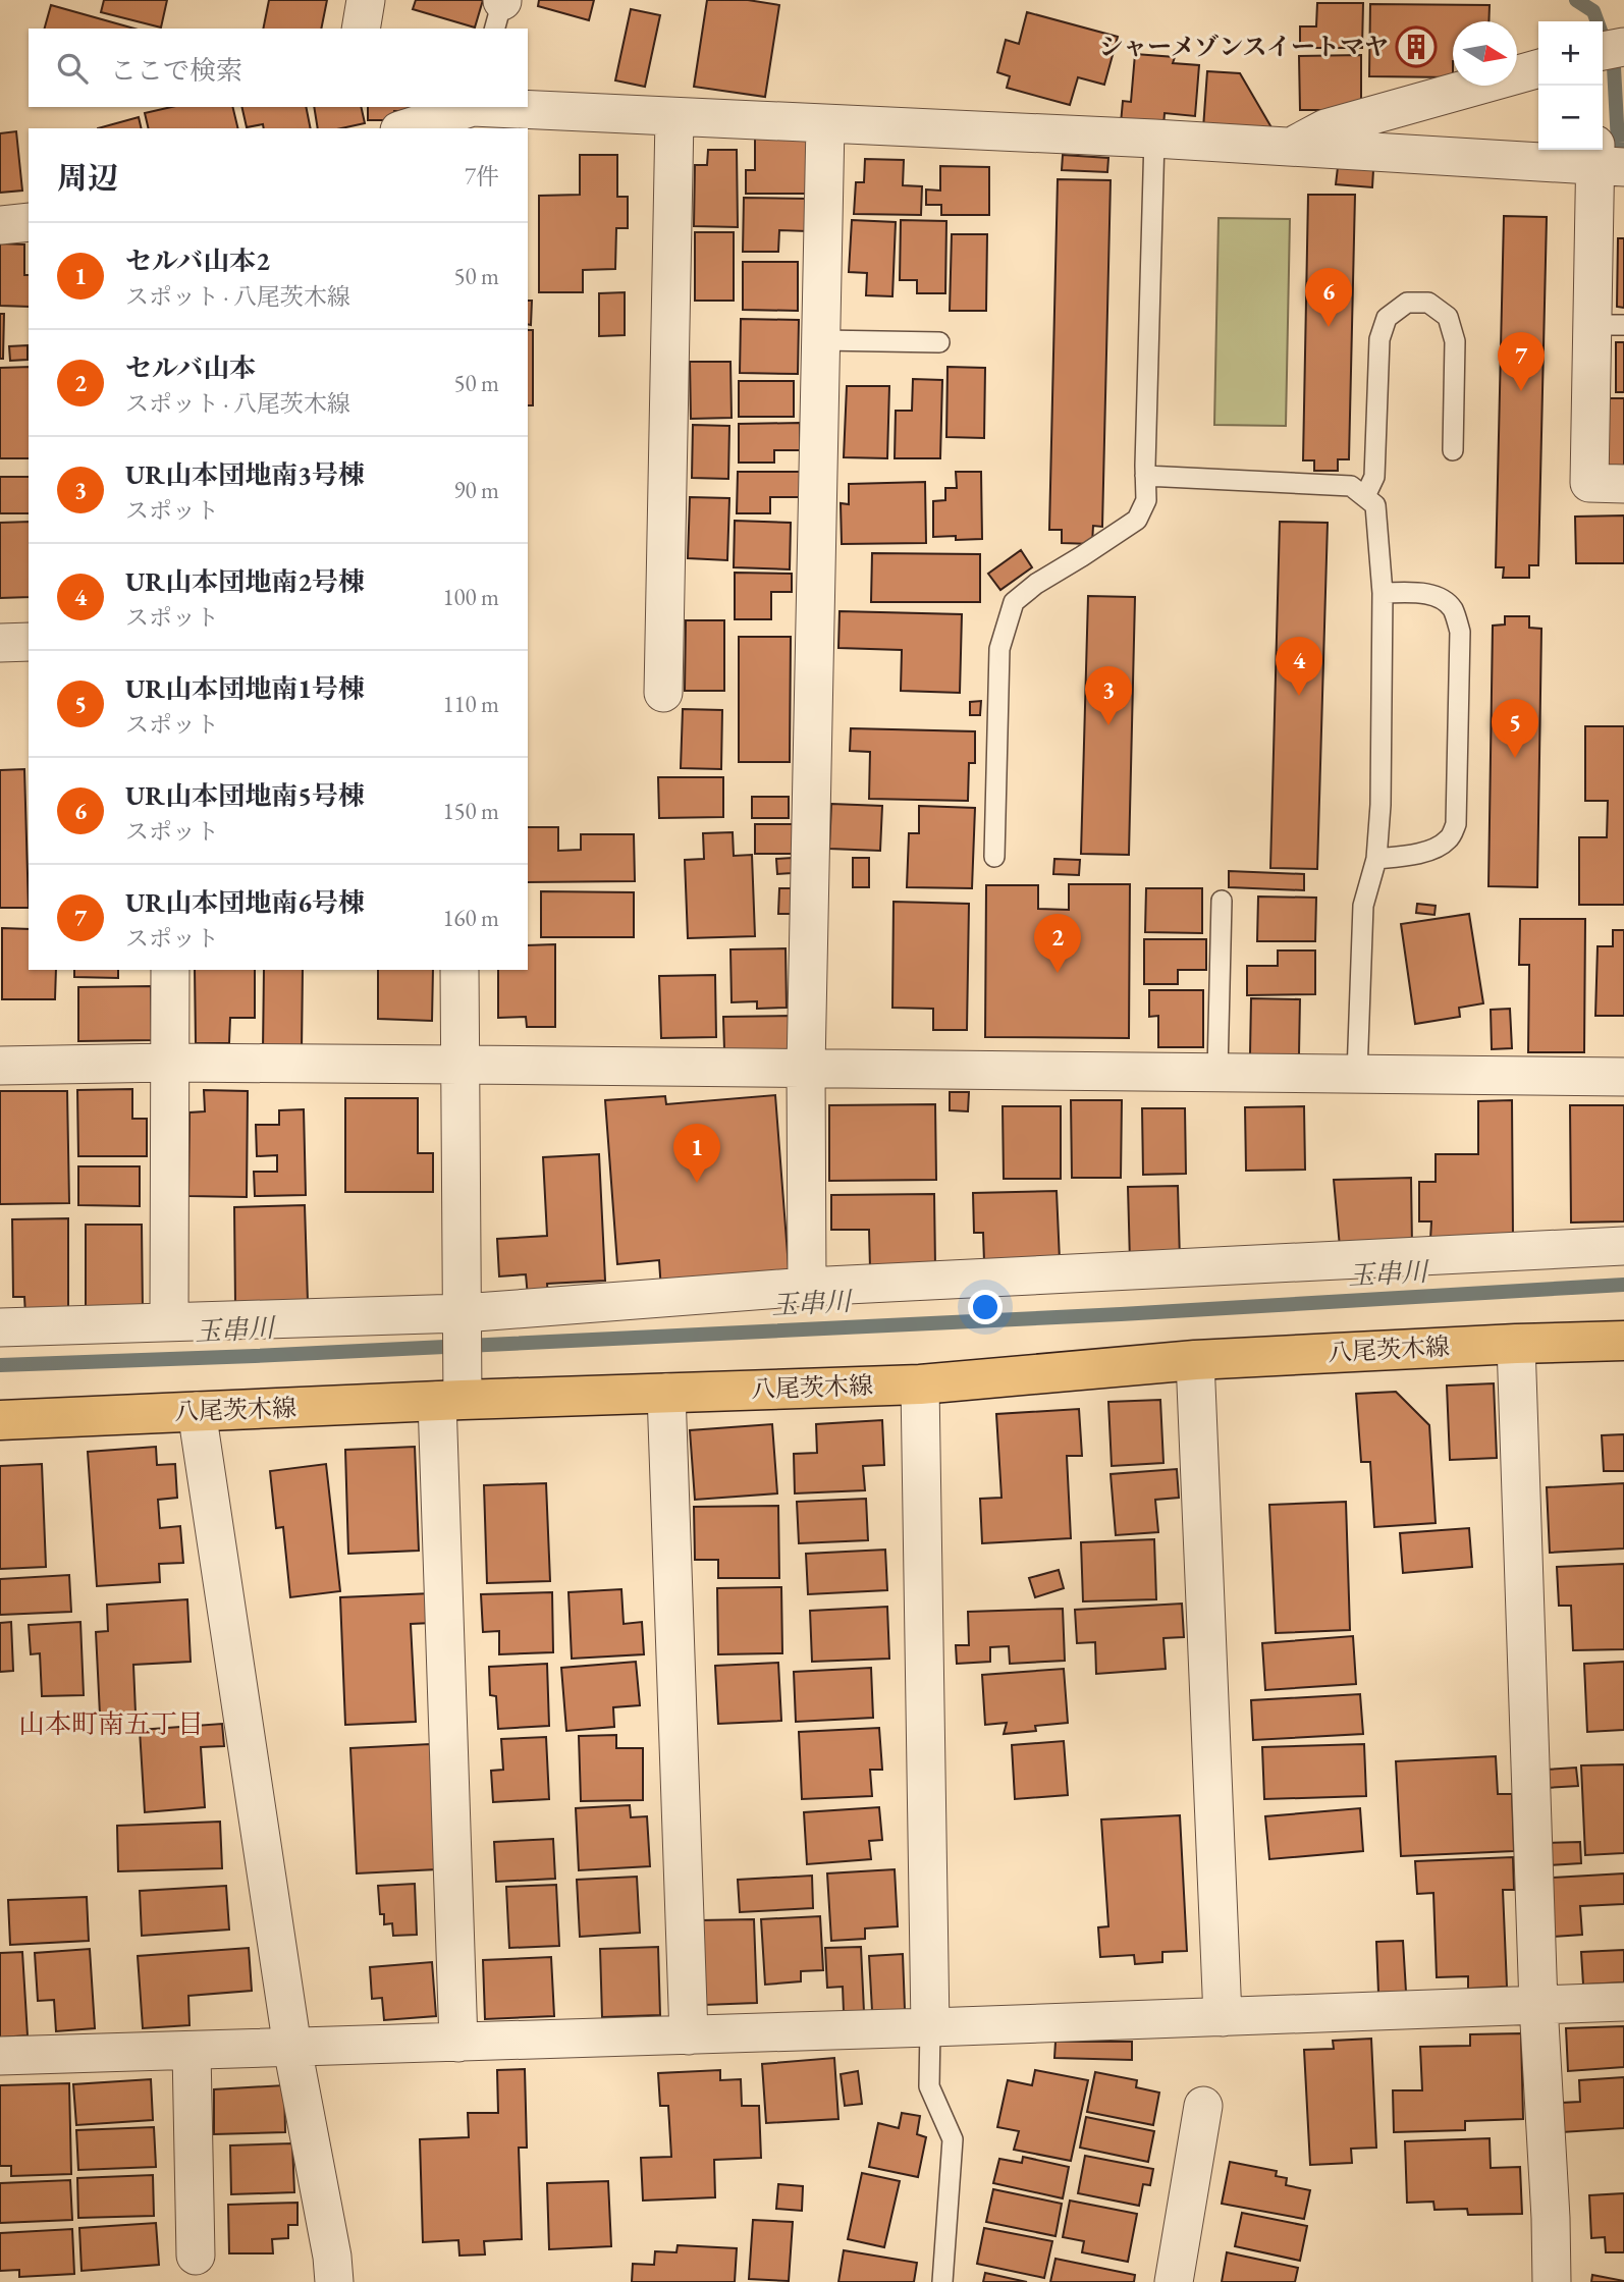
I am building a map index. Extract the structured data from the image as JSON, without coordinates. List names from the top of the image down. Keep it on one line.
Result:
{"streets":{"main road":["八尾茨木線"]},"districts":["山本町南五丁目"],"water":["玉串川"],"places":{"building":["シャーメゾンスイートマヤ"]},"north":"right","page":{"map_buttons":["+","−"],"search":"ここで検索","heading":["周辺","7件"],"list":[{"mark":"1","name":"セルバ山本2","note":"スポット · 八尾茨木線","value":"50 m"},{"mark":"2","name":"セルバ山本","note":"スポット · 八尾茨木線","value":"50 m"},{"mark":"3","name":"UR山本団地南3号棟","note":"スポット","value":"90 m"},{"mark":"4","name":"UR山本団地南2号棟","note":"スポット","value":"100 m"},{"mark":"5","name":"UR山本団地南1号棟","note":"スポット","value":"110 m"},{"mark":"6","name":"UR山本団地南5号棟","note":"スポット","value":"150 m"},{"mark":"7","name":"UR山本団地南6号棟","note":"スポット","value":"160 m"}],"pins":["6","7","4","3","5","2","1"]}}
